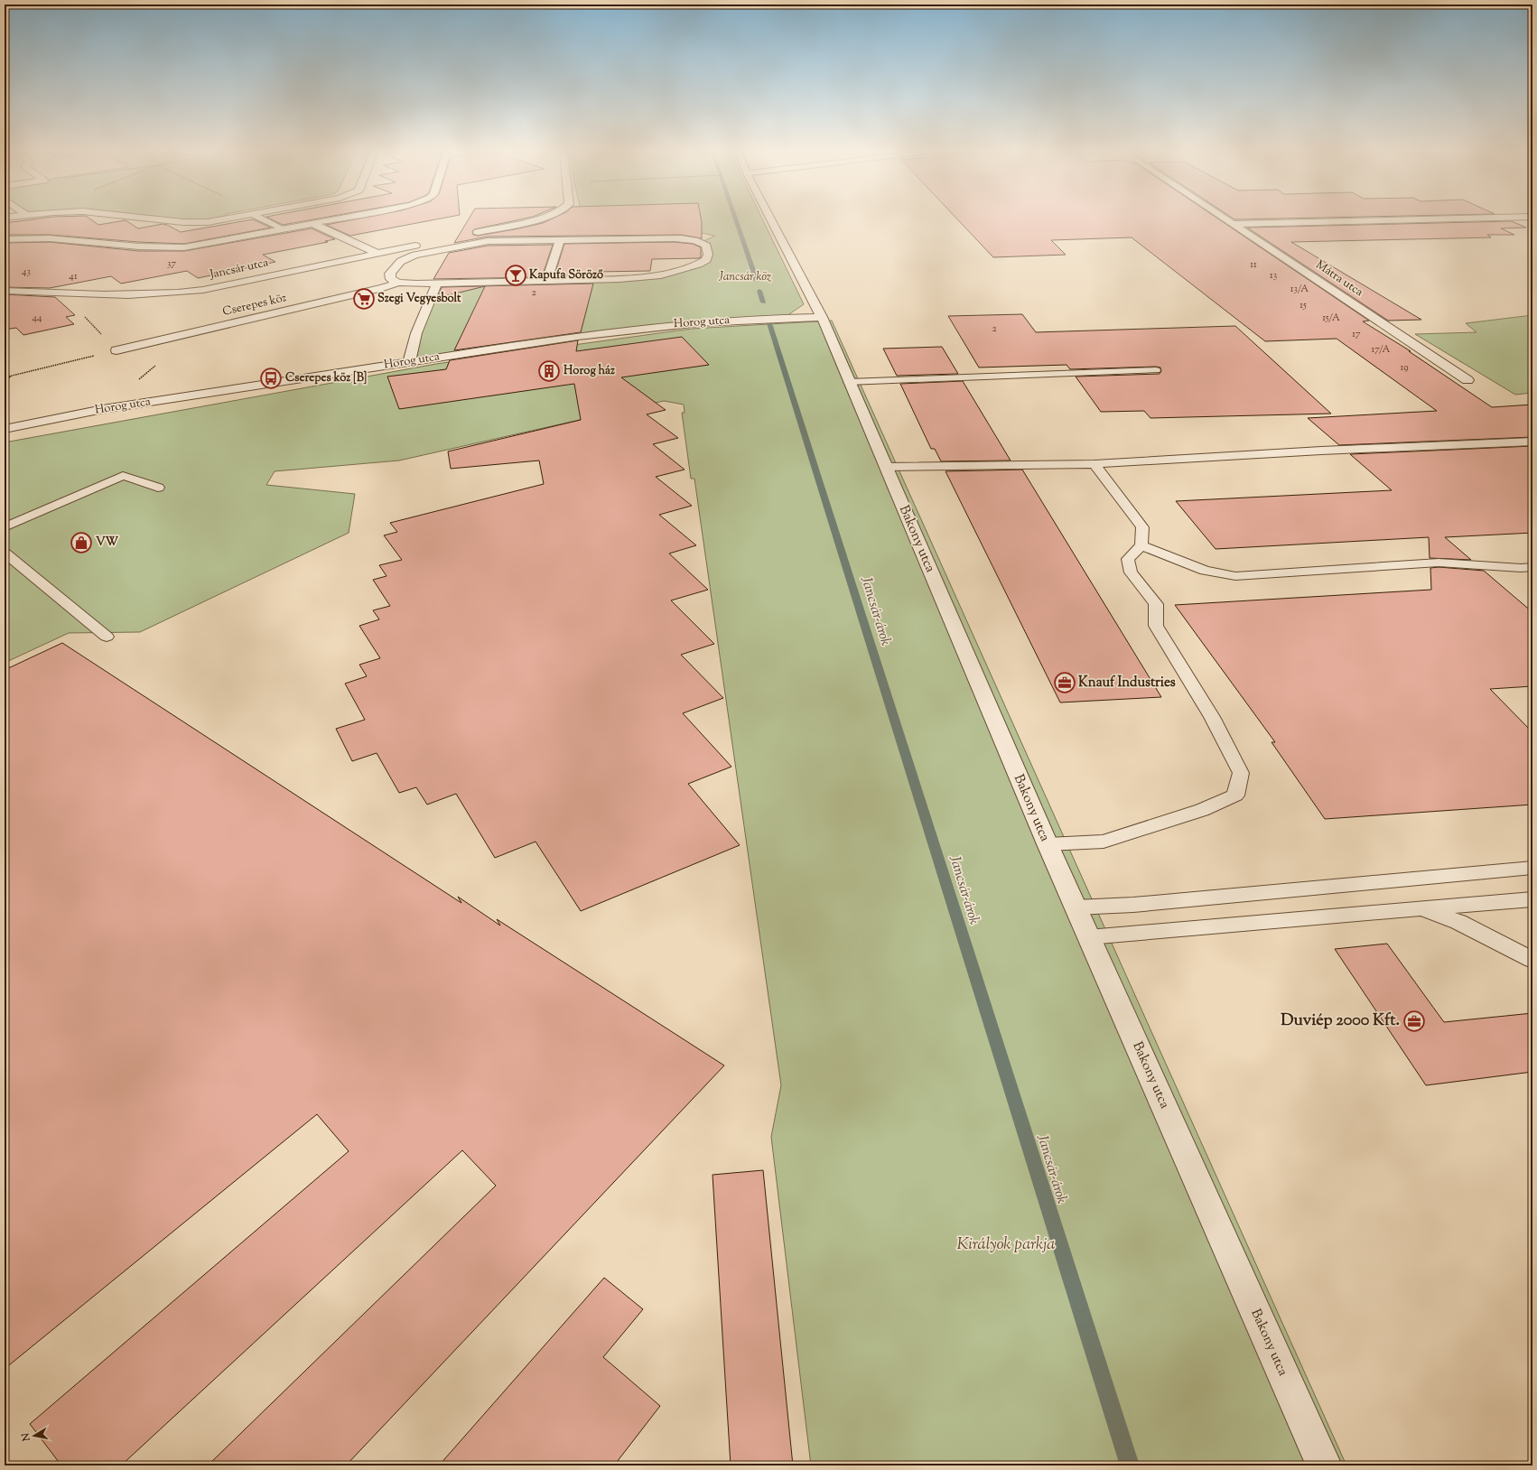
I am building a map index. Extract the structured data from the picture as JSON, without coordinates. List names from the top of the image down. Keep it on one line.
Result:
{"streets":{"street":["Jancsár utca","Mátra utca","Cserepes köz","Horog utca","Bakony utca"]},"crossings":[["Horog utca","Bakony utca"]],"water":["Jancsár-árok"],"parks":["Jancsár köz","Királyok parkja"],"places":{"bar":["Kapufa Söröző"],"supermarket":["Szegi Vegyesbolt"],"building":["Horog ház"],"bus stop":["Cserepes köz [B]"],"shop":["VW"],"office":["Knauf Industries","Duviép 2000 Kft."]},"house_numbers":["37","11","43","13","41","13/A","2","15","44","15/A","2","17","17/A","19"],"north":"left"}
